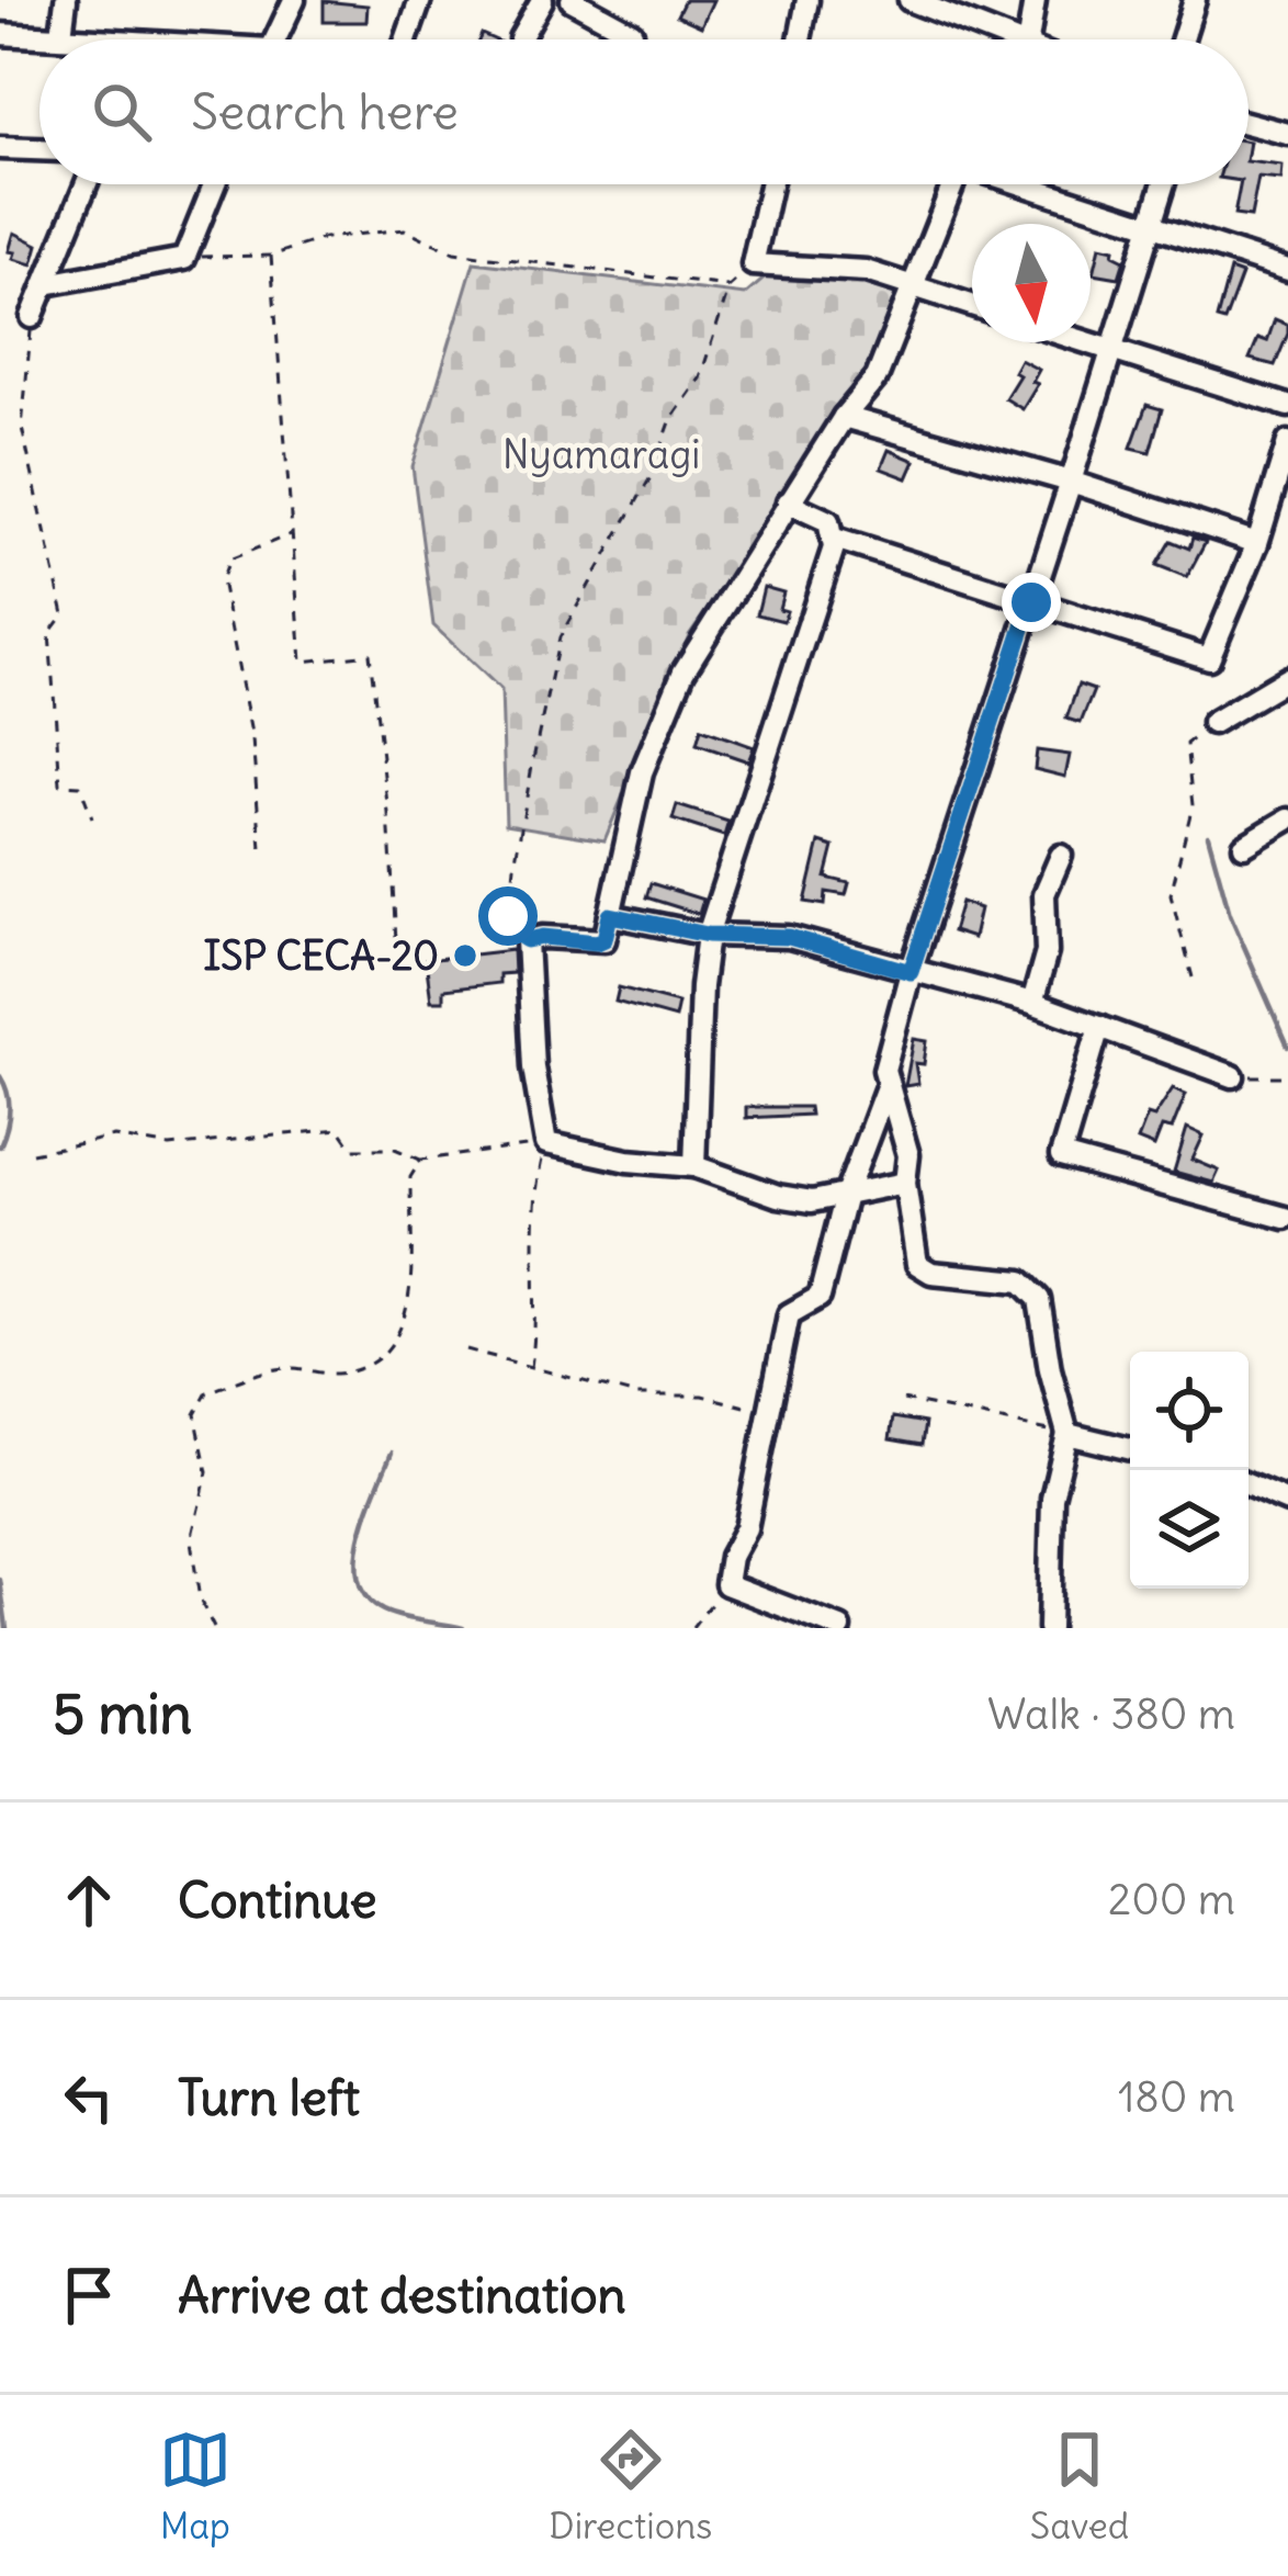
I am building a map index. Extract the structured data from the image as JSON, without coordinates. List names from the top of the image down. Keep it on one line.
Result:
{"parks":["Nyamaragi"],"places":["ISP CECA-20"],"north":"bottom","page":{"search":"Search here","heading":["5 min","Walk · 380 m"],"list":[["Continue","200 m"],["Turn left","180 m"],"Arrive at destination"],"nav":["Map","Directions","Saved"]}}
